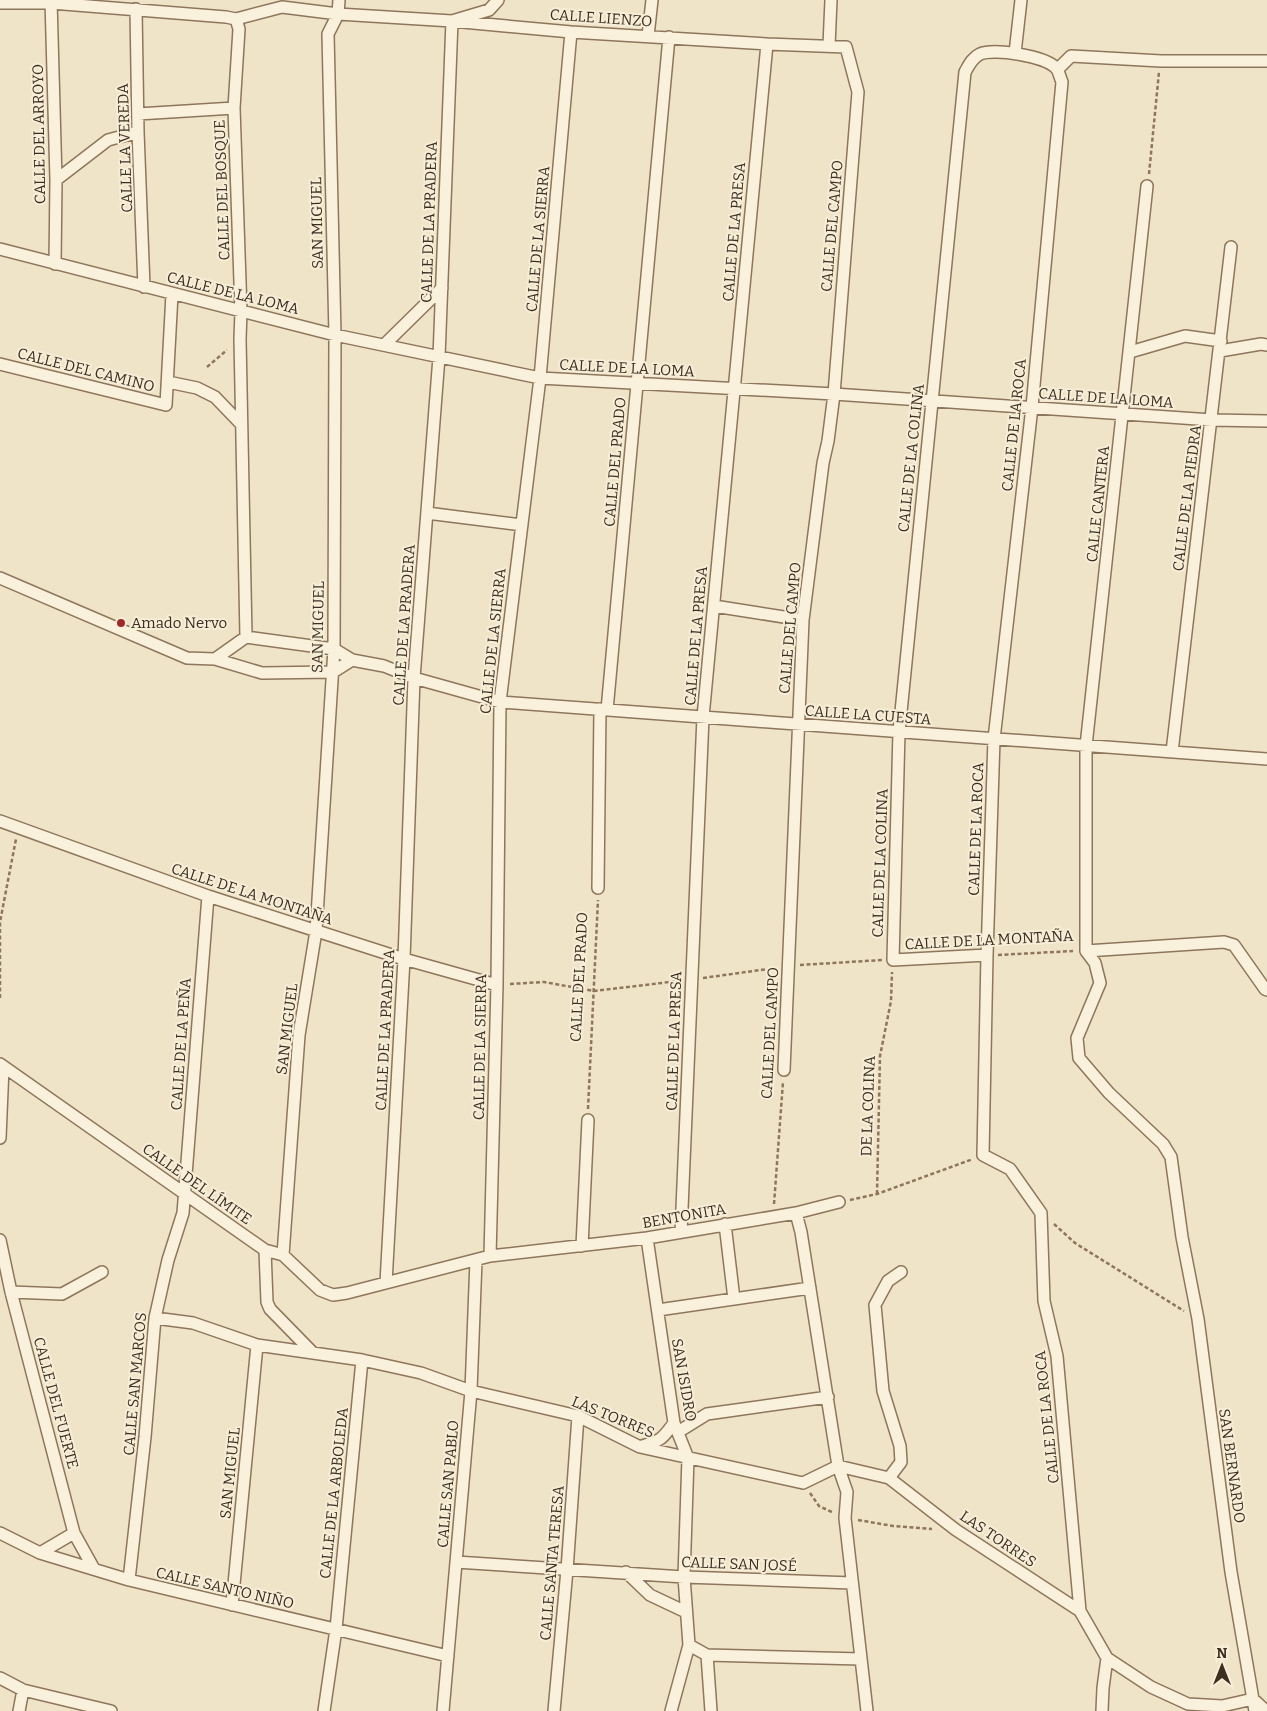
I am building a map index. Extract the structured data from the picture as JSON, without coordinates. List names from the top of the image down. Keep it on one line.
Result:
{"streets":{"street":["CALLE LIENZO","CALLE DEL ARROYO","CALLE LA VEREDA","CALLE DEL BOSQUE","CALLE DE LA PRADERA","SAN MIGUEL","CALLE DEL CAMPO","CALLE DE LA PRESA","CALLE DE LA SIERRA","CALLE DE LA LOMA","CALLE DEL CAMINO","CALLE DE LA ROCA","CALLE DE LA COLINA","CALLE DEL PRADO","CALLE DE LA PIEDRA","CALLE CANTERA","CALLE LA CUESTA","CALLE DE LA MONTAÑA","CALLE DE LA PEÑA","CALLE DEL LÍMITE","BENTONITA","SAN ISIDRO","CALLE SAN MARCOS","CALLE DEL FUERTE","LAS TORRES","SAN BERNARDO","CALLE SAN PABLO","CALLE DE LA ARBOLEDA","CALLE SANTA TERESA","CALLE SAN JOSÉ","CALLE SANTO NIÑO"],"path":["DE LA COLINA"]},"crossings":[["CALLE LIENZO","CALLE DEL BOSQUE"],["CALLE LIENZO","CALLE DE LA PRADERA"],["CALLE LIENZO","SAN MIGUEL"],["CALLE LIENZO","CALLE DEL CAMPO"],["CALLE LIENZO","CALLE DE LA PRESA"],["CALLE LIENZO","CALLE DE LA SIERRA"],["CALLE LIENZO","CALLE DEL PRADO"],["CALLE DEL ARROYO","CALLE DE LA LOMA"],["CALLE LA VEREDA","CALLE DE LA LOMA"],["CALLE DEL BOSQUE","CALLE DE LA LOMA"],["CALLE DEL BOSQUE","CALLE LA CUESTA"],["CALLE DE LA PRADERA","CALLE DE LA LOMA"],["CALLE DE LA PRADERA","CALLE LA CUESTA"],["CALLE DE LA PRADERA","CALLE DE LA MONTAÑA"],["CALLE DE LA PRADERA","CALLE DEL LÍMITE"],["CALLE DE LA PRADERA","BENTONITA"],["SAN MIGUEL","CALLE DE LA LOMA"],["SAN MIGUEL","CALLE LA CUESTA"],["SAN MIGUEL","CALLE DE LA MONTAÑA"],["SAN MIGUEL","CALLE DEL LÍMITE"],["SAN MIGUEL","LAS TORRES"],["SAN MIGUEL","CALLE SANTO NIÑO"],["CALLE DEL CAMPO","CALLE DE LA LOMA"],["CALLE DEL CAMPO","CALLE LA CUESTA"],["CALLE DEL CAMPO","BENTONITA"],["CALLE DE LA PRESA","CALLE DE LA LOMA"],["CALLE DE LA PRESA","CALLE LA CUESTA"],["CALLE DE LA PRESA","BENTONITA"],["CALLE DE LA SIERRA","CALLE DE LA LOMA"],["CALLE DE LA SIERRA","CALLE LA CUESTA"],["CALLE DE LA SIERRA","CALLE DE LA MONTAÑA"],["CALLE DE LA SIERRA","BENTONITA"],["CALLE DE LA LOMA","CALLE DE LA ROCA"],["CALLE DE LA LOMA","CALLE DE LA COLINA"],["CALLE DE LA LOMA","CALLE DEL PRADO"],["CALLE DE LA LOMA","CALLE DE LA PIEDRA"],["CALLE DE LA LOMA","CALLE CANTERA"],["CALLE DE LA ROCA","CALLE LA CUESTA"],["CALLE DE LA ROCA","CALLE DE LA MONTAÑA"],["CALLE DE LA ROCA","LAS TORRES"],["CALLE DE LA COLINA","CALLE LA CUESTA"],["CALLE DE LA COLINA","CALLE DE LA MONTAÑA"],["CALLE DE LA COLINA","DE LA COLINA"],["CALLE DEL PRADO","CALLE LA CUESTA"],["CALLE DE LA PIEDRA","CALLE LA CUESTA"],["CALLE CANTERA","CALLE LA CUESTA"],["CALLE CANTERA","CALLE DE LA MONTAÑA"],["CALLE CANTERA","SAN BERNARDO"],["CALLE DE LA MONTAÑA","CALLE DE LA PEÑA"],["CALLE DE LA MONTAÑA","DE LA COLINA"],["CALLE DE LA MONTAÑA","SAN BERNARDO"],["CALLE DE LA PEÑA","CALLE DEL LÍMITE"],["CALLE DE LA PEÑA","CALLE SAN MARCOS"],["CALLE DEL LÍMITE","BENTONITA"],["CALLE DEL LÍMITE","CALLE SAN MARCOS"],["BENTONITA","SAN ISIDRO"],["BENTONITA","CALLE SAN PABLO"],["SAN ISIDRO","LAS TORRES"],["SAN ISIDRO","CALLE SAN JOSÉ"],["CALLE SAN MARCOS","LAS TORRES"],["CALLE SAN MARCOS","CALLE SANTO NIÑO"],["CALLE DEL FUERTE","CALLE SANTO NIÑO"],["LAS TORRES","CALLE SAN PABLO"],["LAS TORRES","CALLE DE LA ARBOLEDA"],["LAS TORRES","CALLE SANTA TERESA"],["CALLE SAN PABLO","CALLE SAN JOSÉ"],["CALLE SAN PABLO","CALLE SANTO NIÑO"],["CALLE DE LA ARBOLEDA","CALLE SANTO NIÑO"],["CALLE SANTA TERESA","CALLE SAN JOSÉ"]],"places":["Amado Nervo"],"north":"top"}
